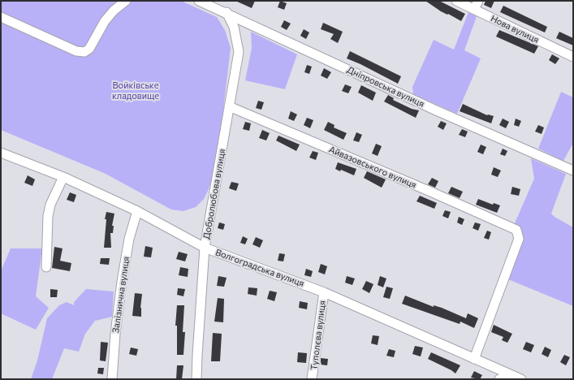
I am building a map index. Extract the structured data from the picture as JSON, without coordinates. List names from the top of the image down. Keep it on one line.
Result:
{"streets":{"street":["Нова вулиця","Дніпровська вулиця","Айвазовського вулиця","Добролюбова вулиця","Волгоградська вулиця","Залізнична вулиця","Туполєва вулиця"]},"crossings":[["Дніпровська вулиця","Добролюбова вулиця"],["Айвазовського вулиця","Добролюбова вулиця"],["Айвазовського вулиця","Волгоградська вулиця"],["Добролюбова вулиця","Волгоградська вулиця"],["Волгоградська вулиця","Залізнична вулиця"],["Волгоградська вулиця","Туполєва вулиця"]],"parks":["Войківське кладовище"]}
